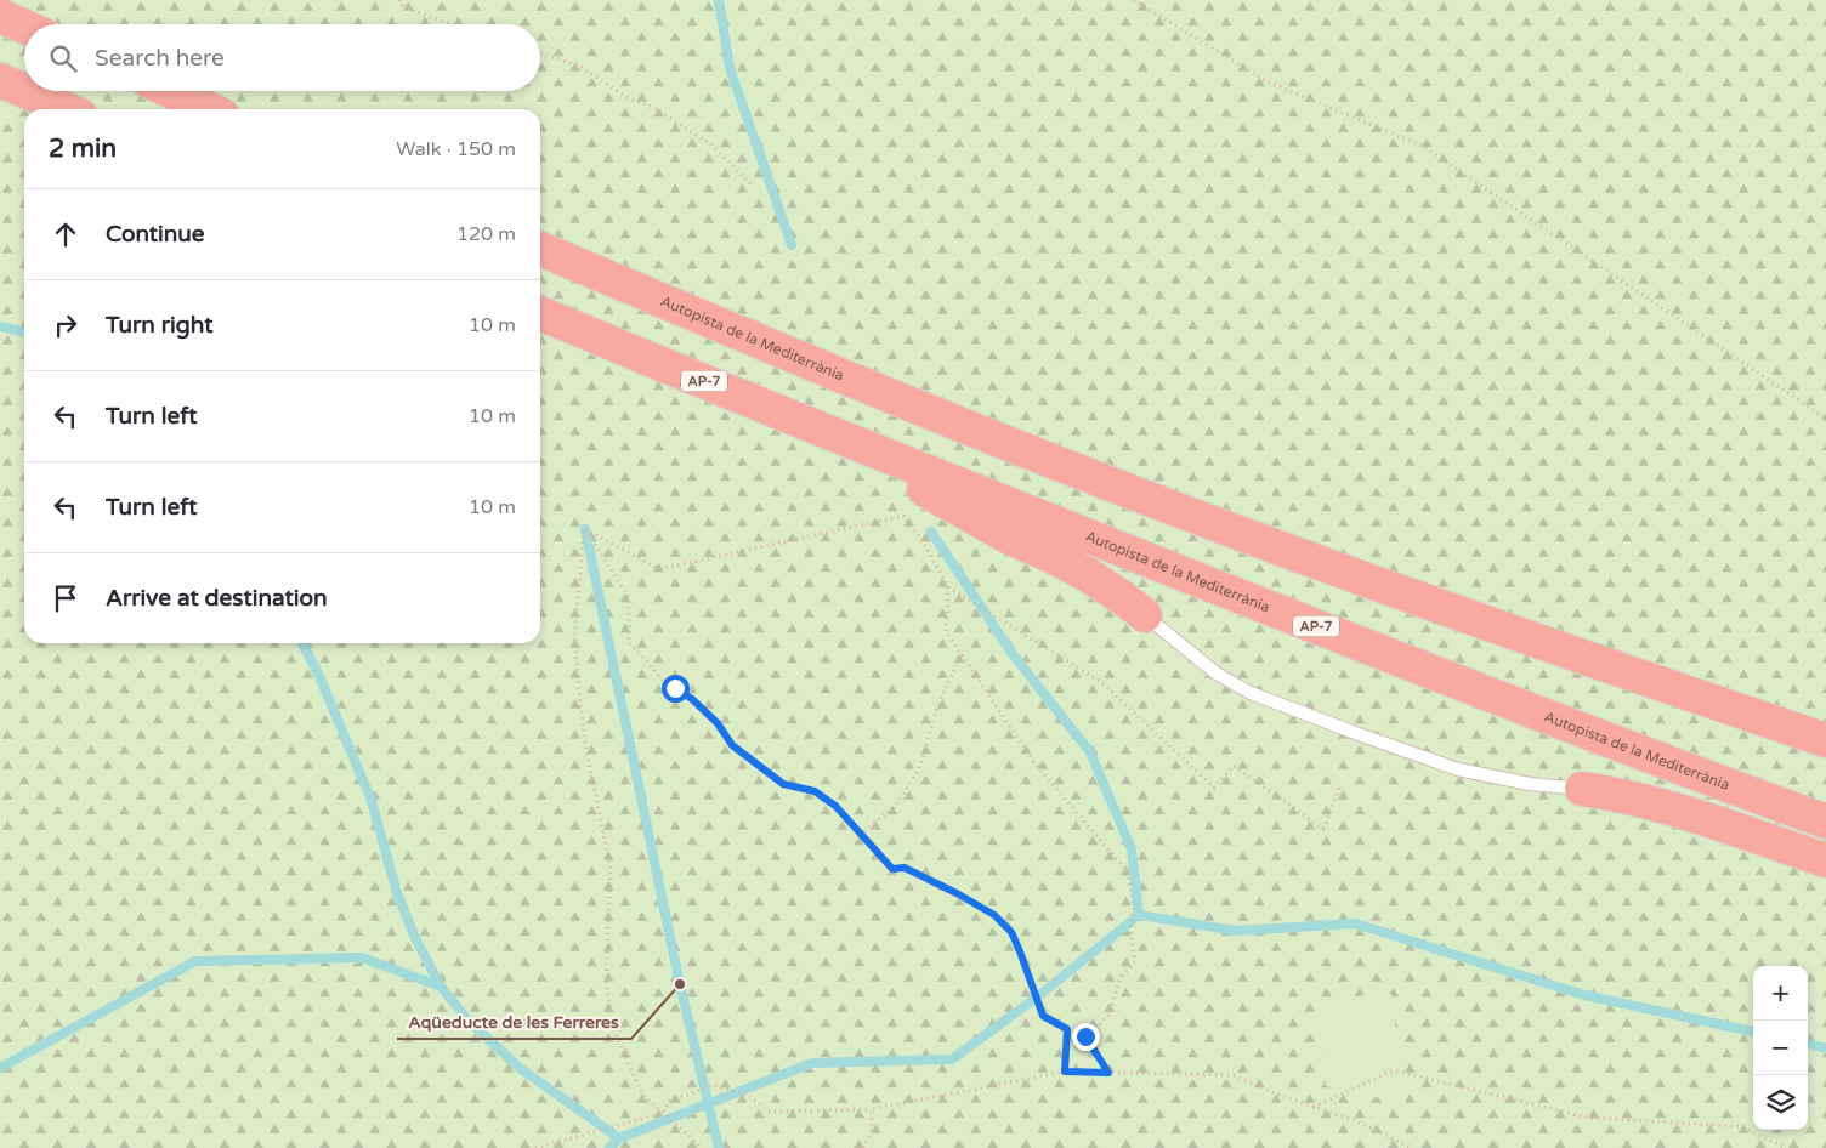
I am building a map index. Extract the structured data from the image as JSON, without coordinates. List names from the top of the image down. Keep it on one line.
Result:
{"streets":{"highway":["Autopista de la Mediterrània","AP-7"]},"places":["Aqüeducte de les Ferreres"],"page":{"search":"Search here","heading":["2 min","Walk · 150 m"],"list":[["Continue","120 m"],["Turn right","10 m"],["Turn left","10 m"],["Turn left","10 m"],"Arrive at destination"],"map_buttons":["+","−"]}}
